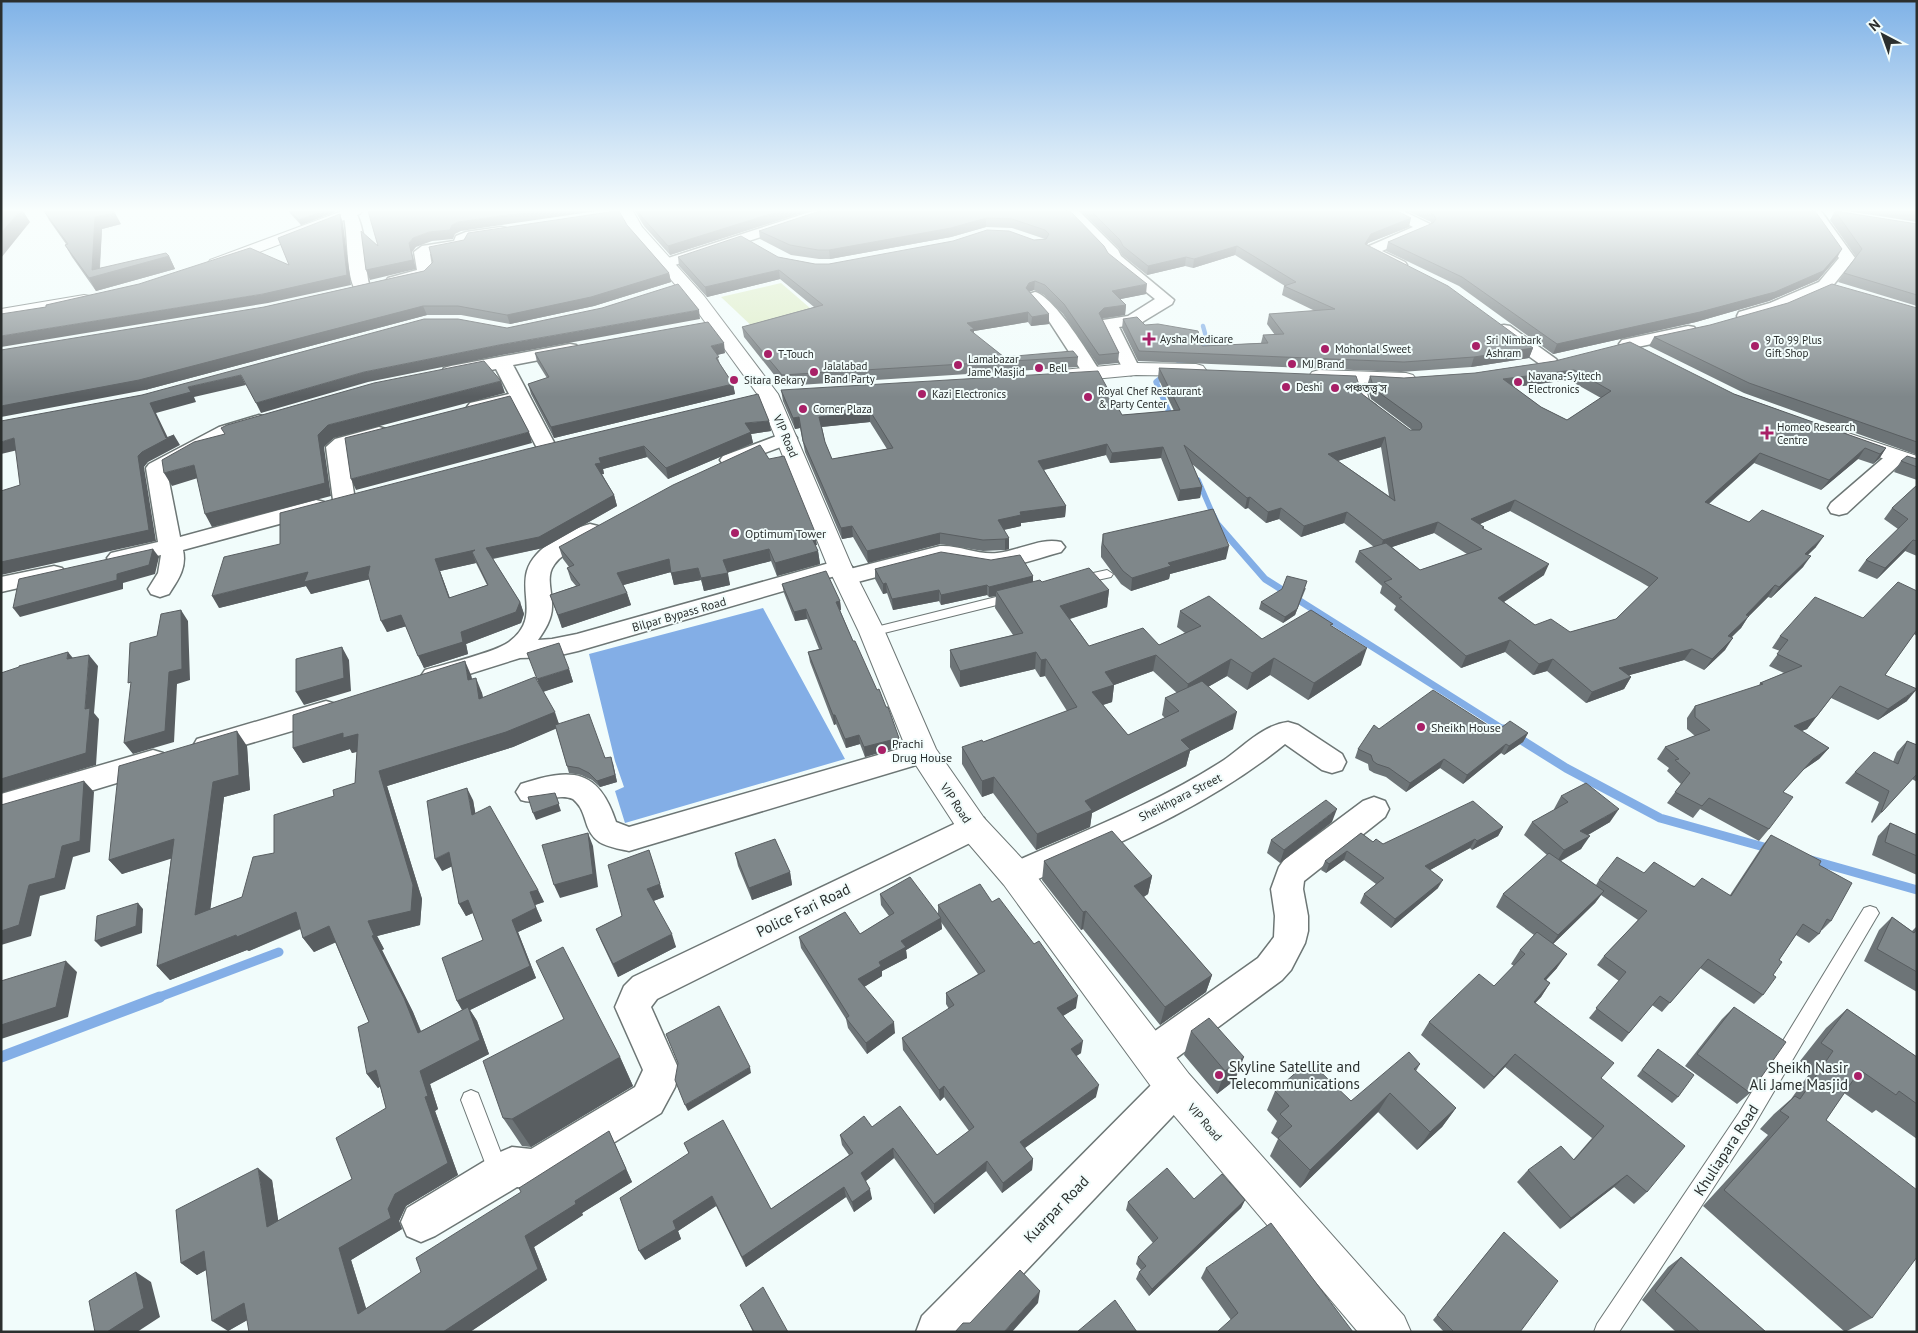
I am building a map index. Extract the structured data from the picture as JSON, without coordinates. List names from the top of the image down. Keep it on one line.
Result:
{"streets":{"street":["VIP Road","Bilpar Bypass Road","Sheikhpara Street","Police Fari Road","Kuarpar Road"],"lane":["Khuliapara Road"]},"crossings":[["VIP Road","Bilpar Bypass Road"],["VIP Road","Sheikhpara Street"],["VIP Road","Police Fari Road"],["VIP Road","Kuarpar Road"]],"places":{"health":["Aysha Medicare","Homeo Research Centre"],"other":["Sri Nimbark Ashram","9 To 99 Plus Gift Shop","Mohonlal Sweet","T-Touch","MJ Brand","Lamabazar Jame Masjid","Bell","Jalalabad Band Party","Sitara Bekary","Navana-Syltech Electronics","Deshi","পঞ্চতত্ত্ব'স","Kazi Electronics","Royal Chef Restaurant & Party Center","Corner Plaza","Optimum Tower","Sheikh House","Prachi Drug House","Skyline Satellite and Telecommunications","Sheikh Nasir Ali Jame Masjid"]},"north":"top left"}
